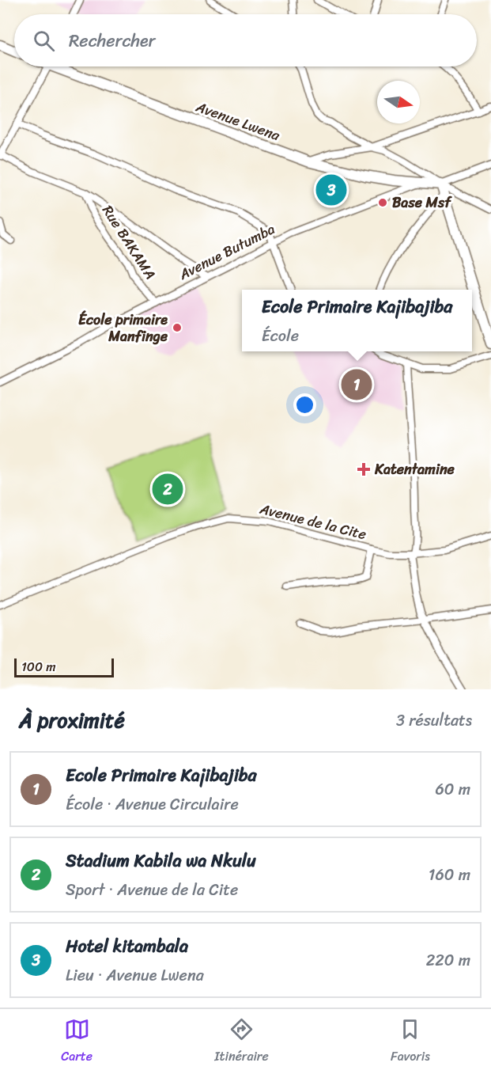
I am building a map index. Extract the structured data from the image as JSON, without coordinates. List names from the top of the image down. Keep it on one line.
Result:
{"streets":{"main road":["Avenue Lwena"],"street":["Rue BAKAMA","Avenue Butumba","Avenue de la Cite"]},"crossings":[["Avenue Lwena","Avenue Butumba"],["Rue BAKAMA","Avenue Butumba"]],"places":{"other":["Base Msf","École primaire Manfinge"],"health":["Katentamine"]},"scale_bar":"100 m","north":"right","page":{"search":"Rechercher","pins":["3","1","2"],"popup":["Ecole Primaire Kajibajiba","École"],"scale":"100 m","heading":["À proximité","3 résultats"],"list":[{"mark":"1","name":"Ecole Primaire Kajibajiba","note":"École · Avenue Circulaire","value":"60 m"},{"mark":"2","name":"Stadium Kabila wa Nkulu","note":"Sport · Avenue de la Cite","value":"160 m"},{"mark":"3","name":"Hotel kitambala","note":"Lieu · Avenue Lwena","value":"220 m"}],"nav":["Carte","Itinéraire","Favoris"]}}
